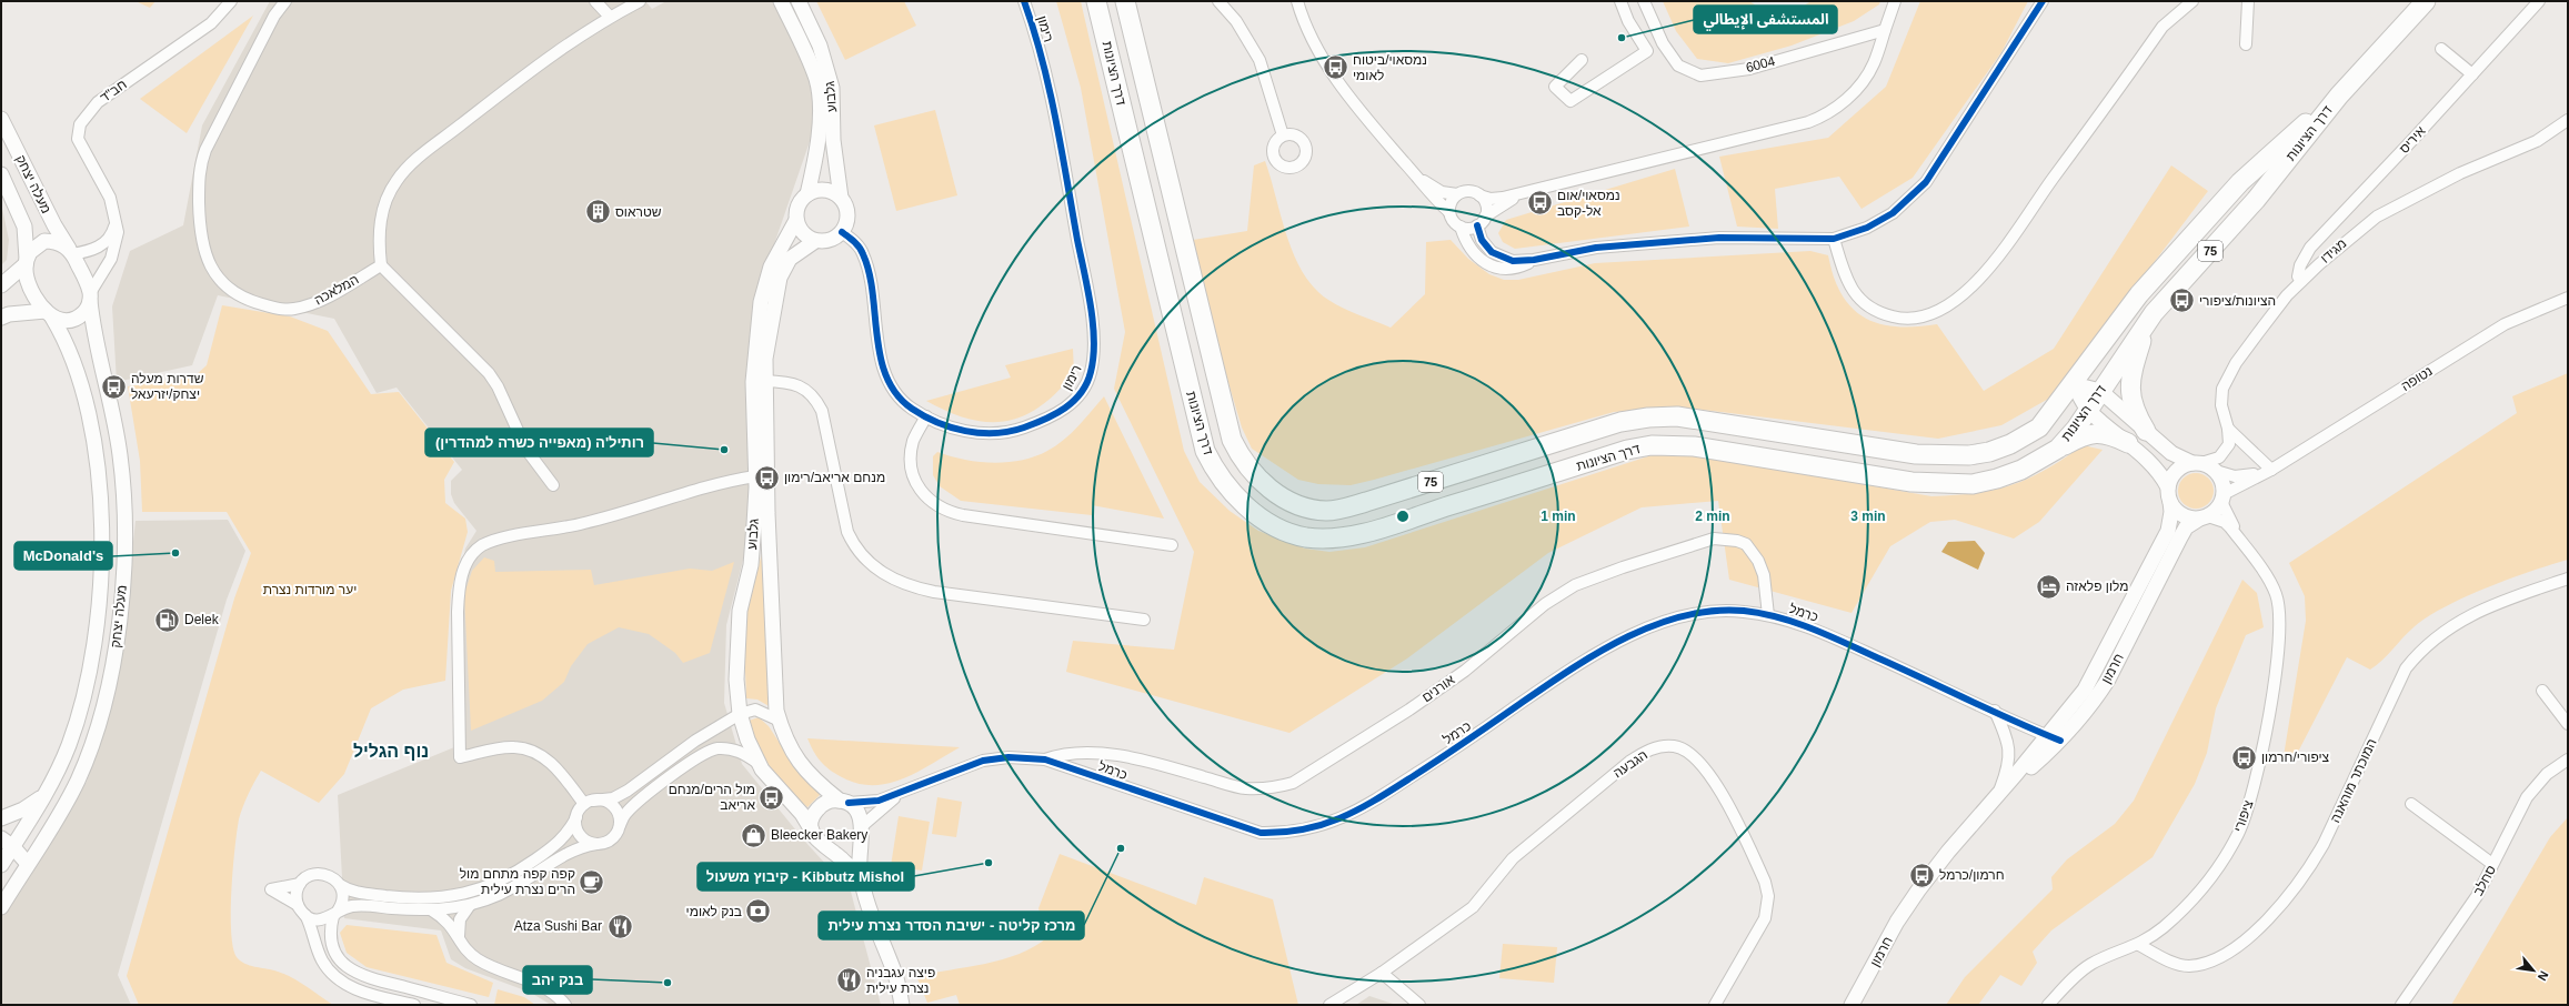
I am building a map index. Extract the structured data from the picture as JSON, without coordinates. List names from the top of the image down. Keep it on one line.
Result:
{"streets":{"highway":["דרך הציונות","75"],"street":["רימון","6004","חב\"ד","גלבוע","איריס","מעלה יצחק","מגידו","המלאכה","נטופה","כרמל","חרמון","אורנים","הגבעה","המוכתר מוהאנה","ציפורי","סחלב"]},"crossings":[["רימון","גלבוע"],["חב\"ד","מעלה יצחק"],["גלבוע","כרמל"],["איריס","מגידו"],["מגידו","נטופה"],["מגידו","חרמון"],["מגידו","ציפורי"],["נטופה","חרמון"],["נטופה","ציפורי"],["כרמל","חרמון"],["כרמל","אורנים"],["חרמון","ציפורי"],["המוכתר מוהאנה","ציפורי"]],"districts":["נוף הגליל"],"parks":["יער מורדות נצרת"],"places":{"other":["المستشفى الإيطالي","רותיל'ה (מאפייה כשרה למהדרין)","McDonald's","מרכז קליטה - ישיבת הסדר נצרת עילית","קיבוץ משעול - Kibbutz Mishol","בנק יהב"],"bus stop":["נמסאוי/ביטוח לאומי","נמסאוי/אום אל-קסב","הציונות/ציפורי","שדרות מעלה יצחק/יזרעאל","מנחם אריאב/רימון","ציפורי/חרמון","מול הרים/מנחם אריאב","חרמון/כרמל"],"building":["שטראוס"],"hotel":["מלון פלאזה"],"fuel station":["Delek"],"shop":["Bleecker Bakery"],"cafe":["קפה קפה מתחם מול הרים נצרת עילית"],"bank":["בנק לאומי"],"restaurant":["Atza Sushi Bar","פיצה עגבניה נצרת עילית"]},"north":"bottom right","rings":["1 min","2 min","3 min"]}
